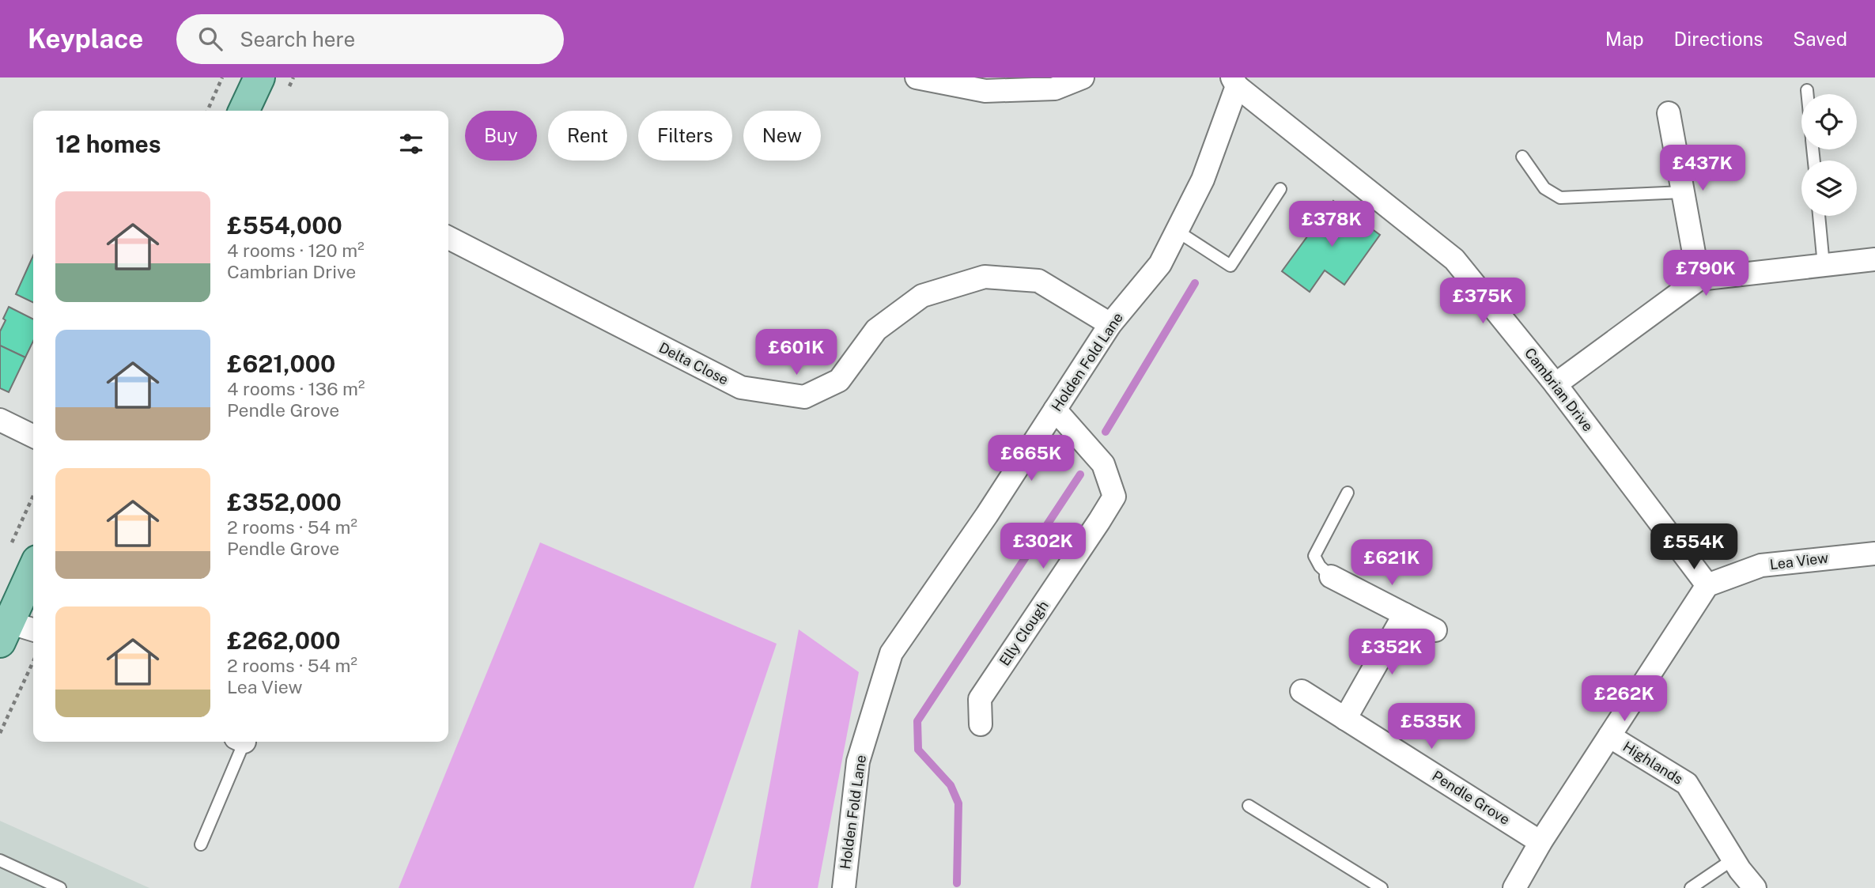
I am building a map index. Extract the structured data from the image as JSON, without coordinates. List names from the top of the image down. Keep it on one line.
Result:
{"streets":{"street":["Holden Fold Lane","Delta Close","Cambrian Drive","Lea View","Elly Clough","Highlands","Pendle Grove"]},"crossings":[["Holden Fold Lane","Delta Close"],["Holden Fold Lane","Cambrian Drive"],["Holden Fold Lane","Elly Clough"],["Cambrian Drive","Lea View"],["Highlands","Pendle Grove"]],"page":{"header":"Keyplace","search":"Search here","nav":["Map","Directions","Saved"],"chip":["Buy","Rent","Filters","New"],"heading":"12 homes","price":["£437K","£378K","£790K","£375K","£601K","£665K","£302K","£554K","£621K","£352K","£262K","£535K"],"list":[{"name":"£554,000","note":"4 rooms · 120 m² · Cambrian Drive"},{"name":"£621,000","note":"4 rooms · 136 m² · Pendle Grove"},{"name":"£352,000","note":"2 rooms · 54 m² · Pendle Grove"},{"name":"£262,000","note":"2 rooms · 54 m² · Lea View"}]}}
